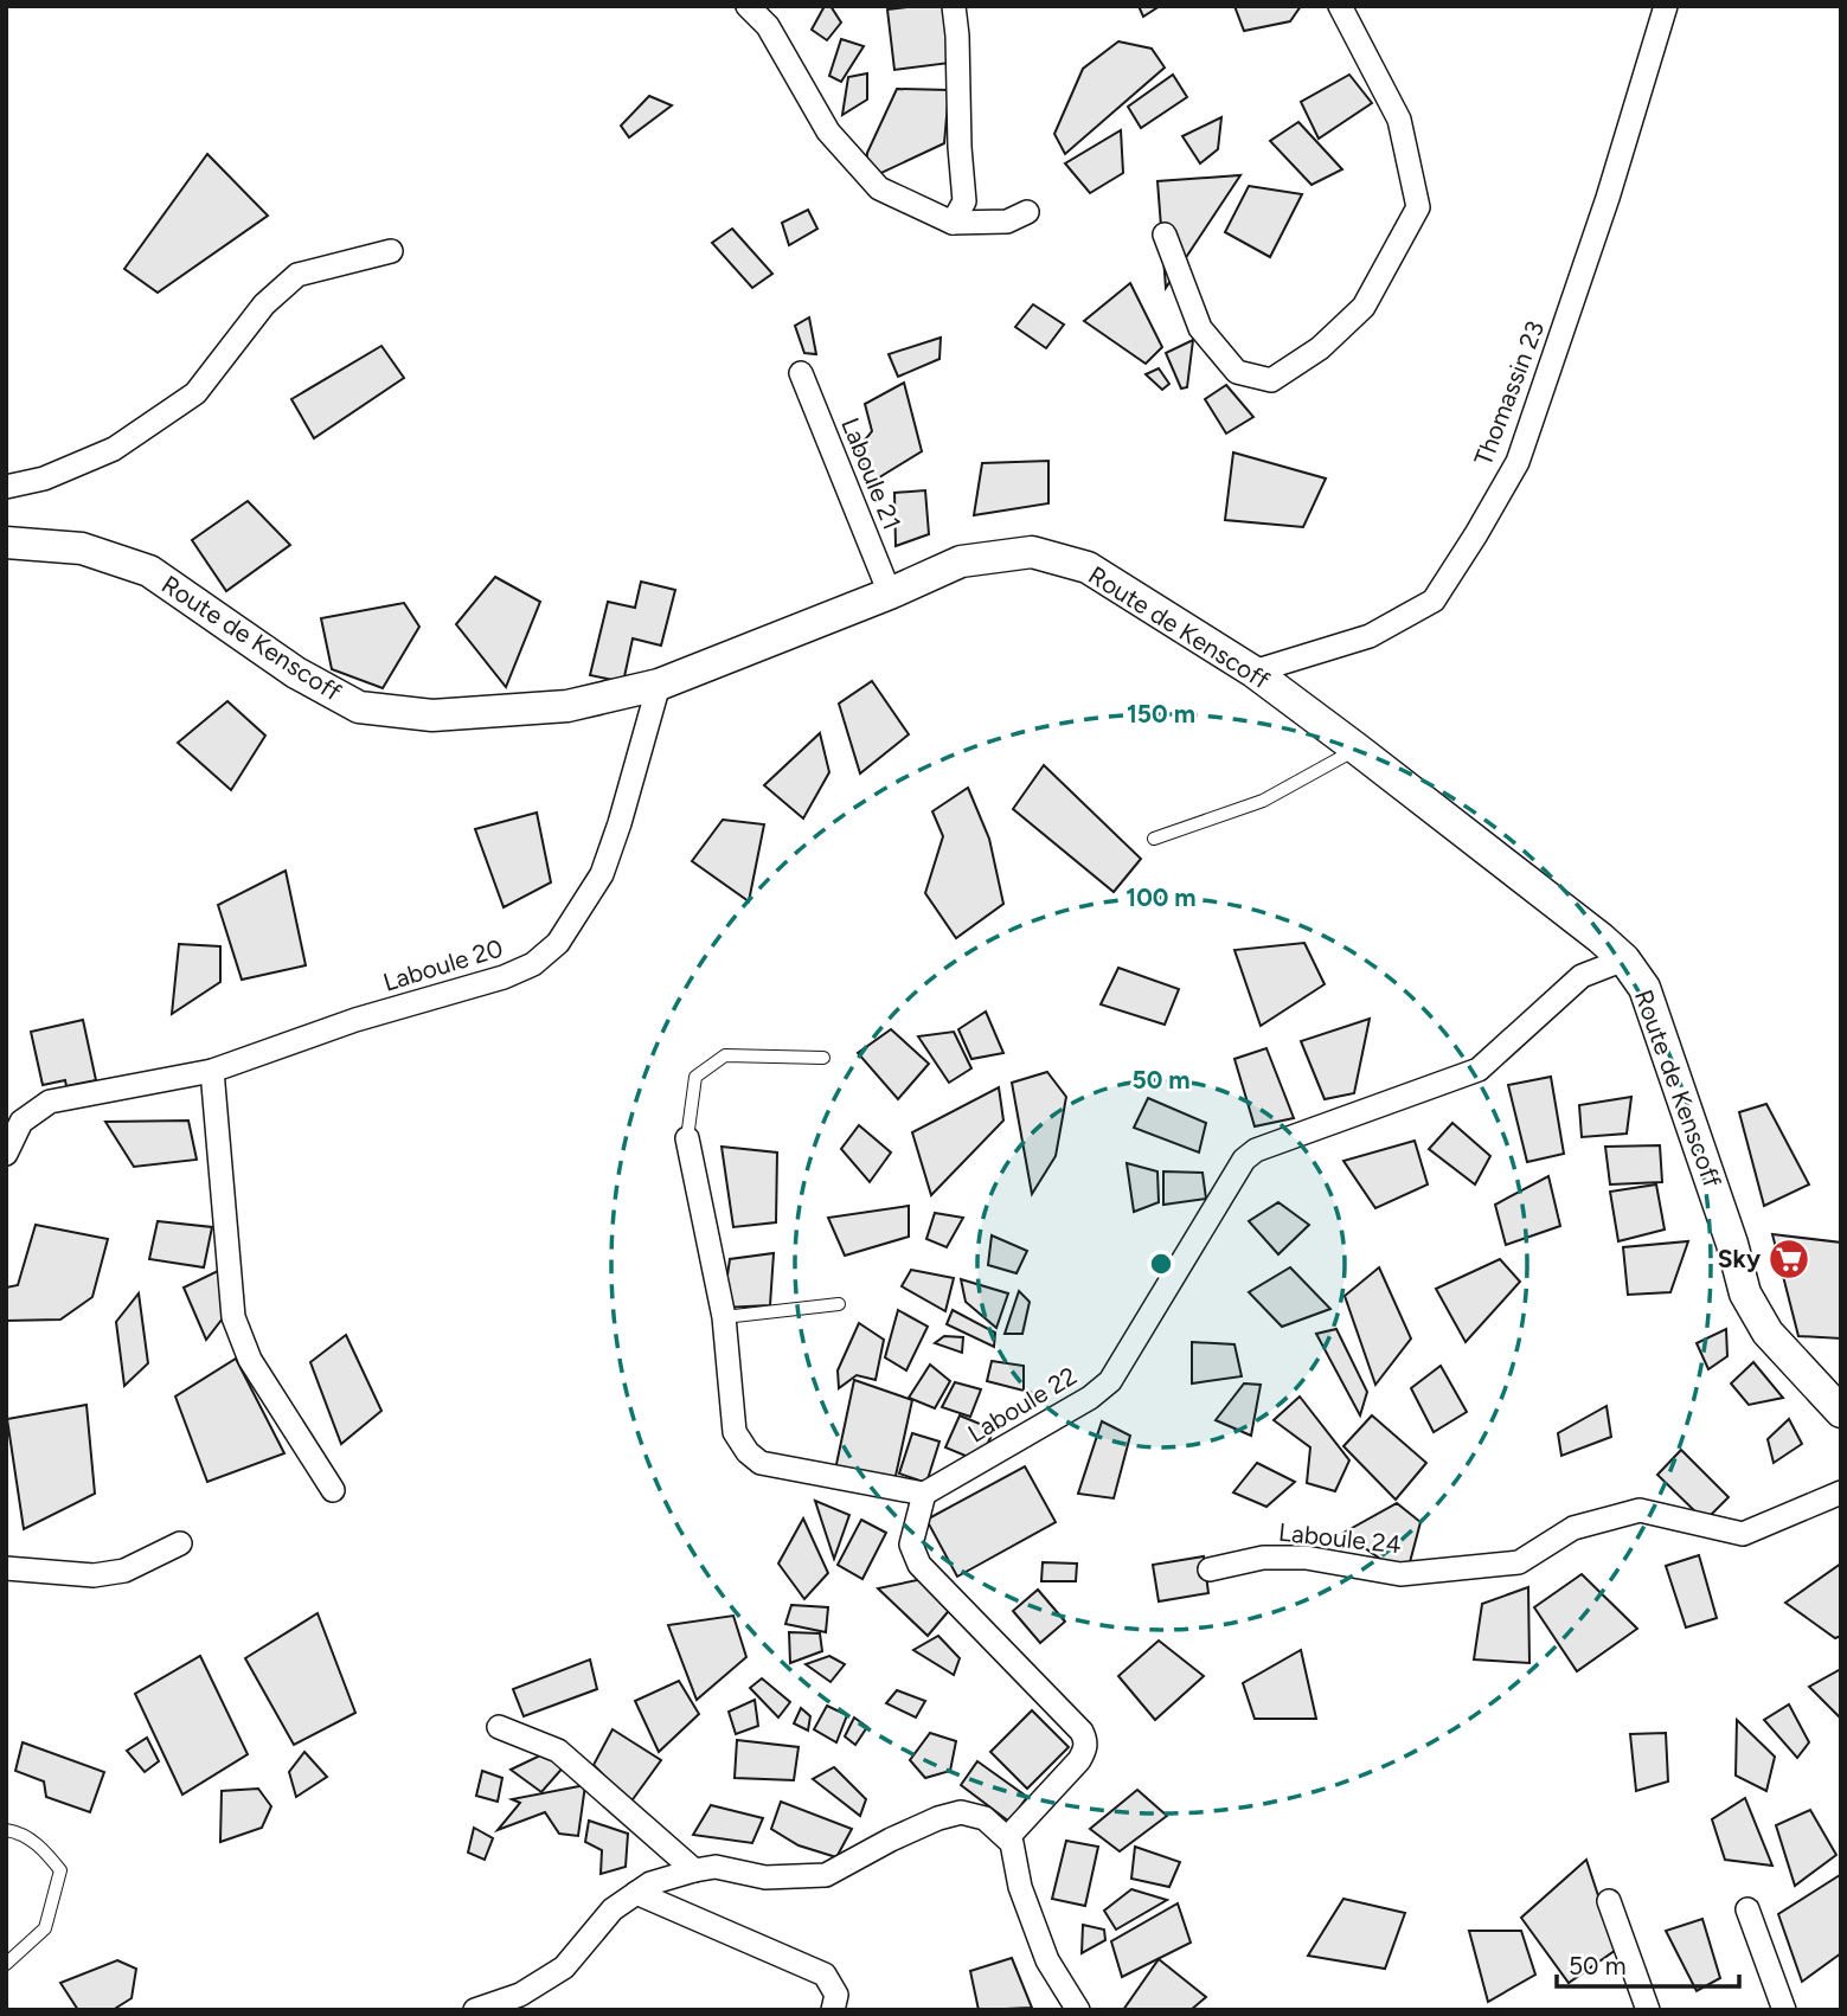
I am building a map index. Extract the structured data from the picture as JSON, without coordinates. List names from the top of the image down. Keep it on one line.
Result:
{"streets":{"main road":["Route de Kenscoff"],"street":["Thomassin 23","Laboule 21","Laboule 20","Laboule 22","Laboule 24"]},"crossings":[["Thomassin 23","Route de Kenscoff"],["Laboule 21","Route de Kenscoff"],["Route de Kenscoff","Laboule 20"],["Route de Kenscoff","Laboule 22"]],"places":{"supermarket":["Sky"]},"scale_bar":"50 m","rings":["150 m","100 m","50 m"]}
